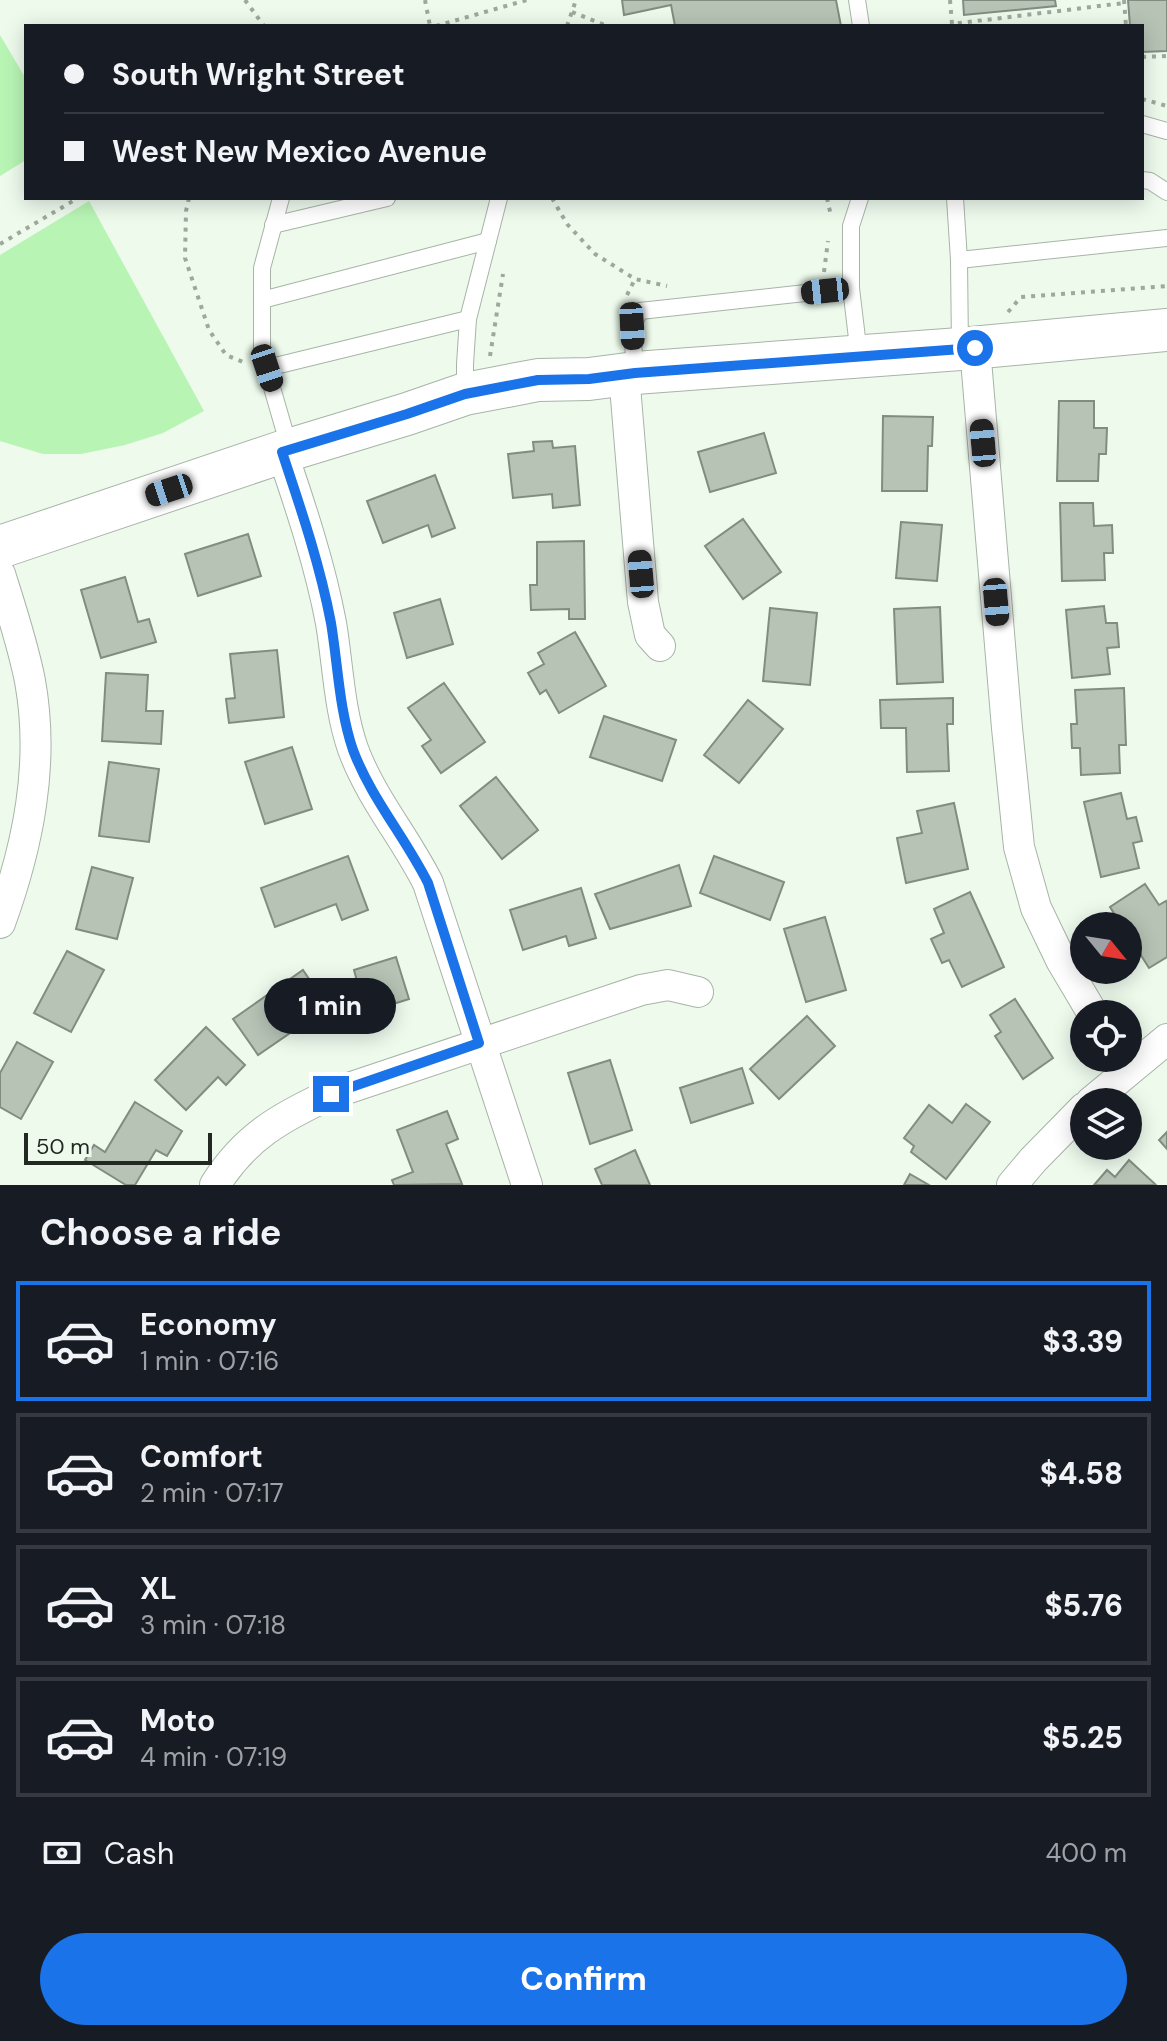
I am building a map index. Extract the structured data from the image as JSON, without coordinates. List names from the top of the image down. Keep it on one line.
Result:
{"scale_bar":"50 m","north":"bottom right","page":{"banner":["South Wright Street","West New Mexico Avenue"],"bubble":"1 min","scale":"50 m","heading":"Choose a ride","list":[{"name":"Economy","note":"1 min · 07:16","value":"$3.39"},{"name":"Comfort","note":"2 min · 07:17","value":"$4.58"},{"name":"XL","note":"3 min · 07:18","value":"$5.76"},{"name":"Moto","note":"4 min · 07:19","value":"$5.25"}],"pay":["Cash","400 m"],"buttons":"Confirm"}}
